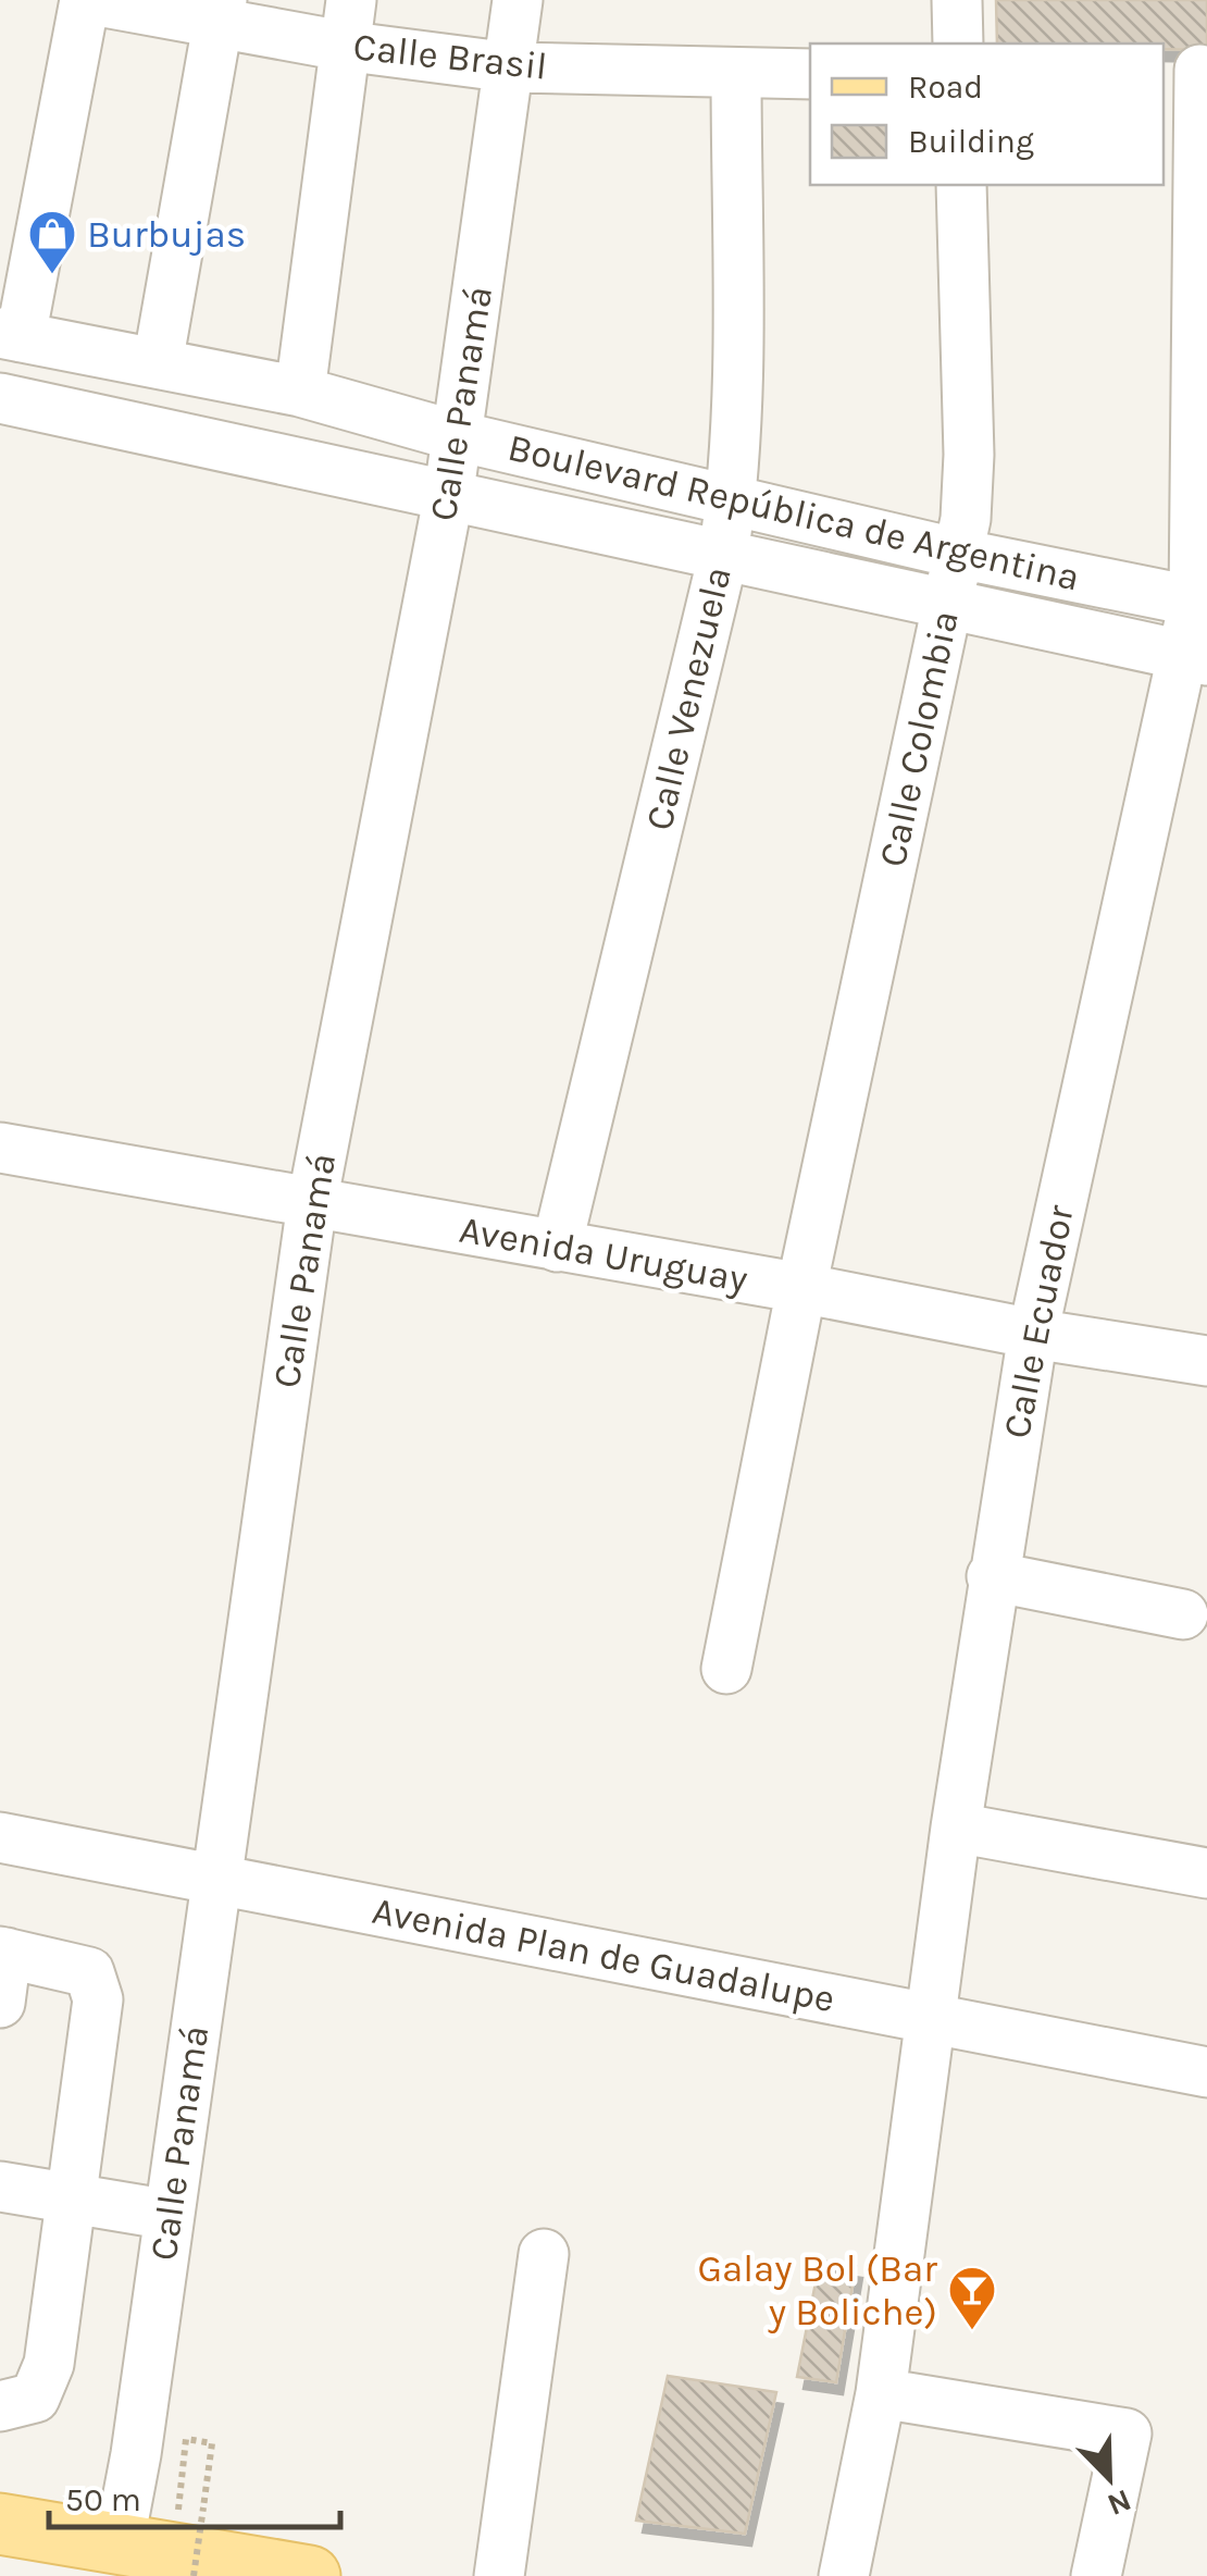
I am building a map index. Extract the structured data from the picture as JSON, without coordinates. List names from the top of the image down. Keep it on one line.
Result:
{"streets":{"street":["Calle Brasil","Calle Panamá","Boulevard República de Argentina","Calle Venezuela","Calle Colombia","Avenida Uruguay","Calle Ecuador","Avenida Plan de Guadalupe"]},"crossings":[["Calle Brasil","Calle Panamá"],["Calle Brasil","Calle Venezuela"],["Calle Panamá","Boulevard República de Argentina"],["Calle Panamá","Avenida Uruguay"],["Calle Panamá","Avenida Plan de Guadalupe"],["Boulevard República de Argentina","Calle Venezuela"],["Boulevard República de Argentina","Calle Colombia"],["Boulevard República de Argentina","Calle Ecuador"],["Calle Venezuela","Avenida Uruguay"],["Calle Colombia","Avenida Uruguay"],["Avenida Uruguay","Calle Ecuador"],["Calle Ecuador","Avenida Plan de Guadalupe"]],"places":{"shop":["Burbujas"],"bar":["Galay Bol (Bar y Boliche)"]},"legend":["Road","Building"],"scale_bar":"50 m","north":"bottom right"}
